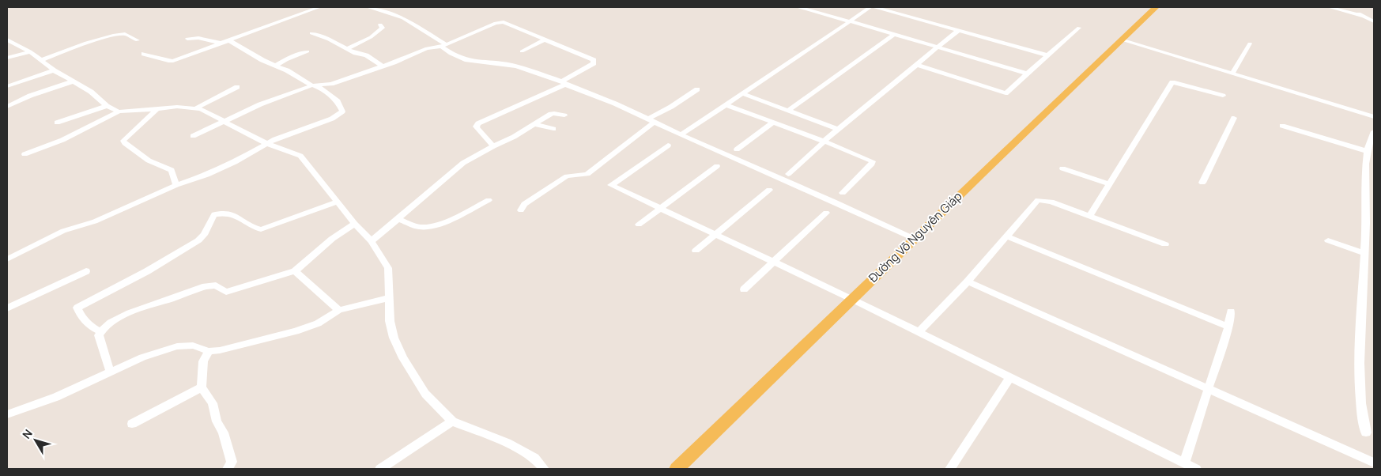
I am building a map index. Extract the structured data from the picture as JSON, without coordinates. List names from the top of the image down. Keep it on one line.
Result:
{"streets":{"main road":["Đường Võ Nguyên Giáp"]},"north":"top left"}
